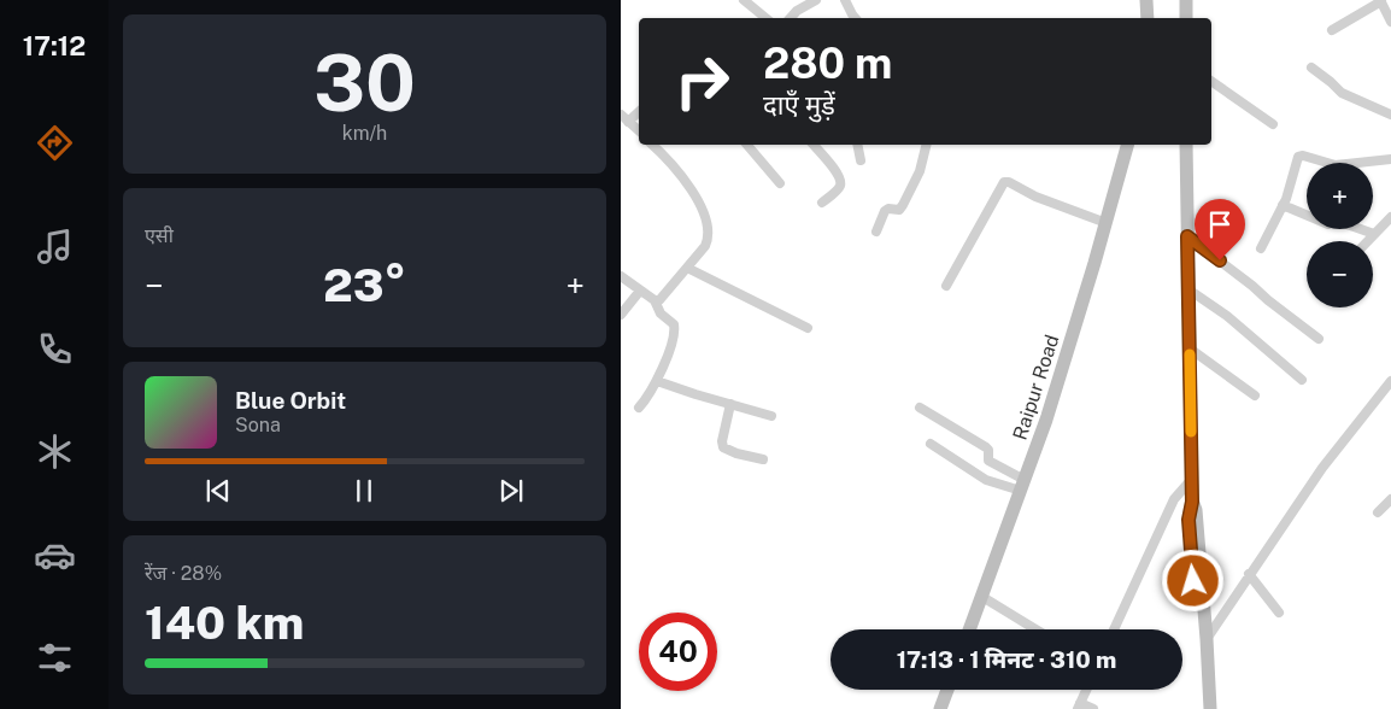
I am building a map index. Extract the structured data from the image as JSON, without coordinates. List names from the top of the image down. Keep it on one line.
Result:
{"streets":{"street":["Raipur Road"]},"page":{"tabs":"17:12","tile":[["30","km/h"],"एसी",["रेंज · 28%","140 km"]],"turn":["280 m","दाएँ मुड़ें"],"map_buttons":["+","−"],"heat":["−","23°","+"],"song":["Blue Orbit","Sona"],"limit":"40","trip":"17:13 · 1 मिनट · 310 m"}}
